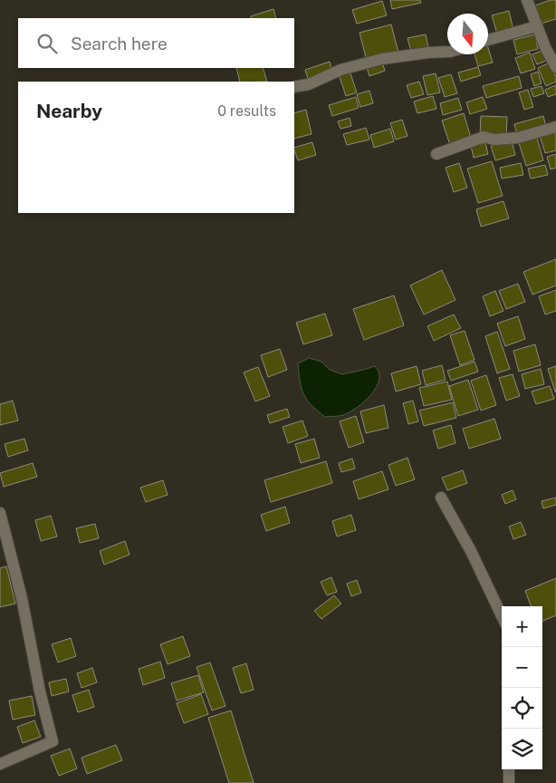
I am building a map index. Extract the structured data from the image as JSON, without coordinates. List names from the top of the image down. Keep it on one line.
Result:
{"north":"bottom","page":{"search":"Search here","heading":["Nearby","0 results"],"map_buttons":["+","−"]}}
